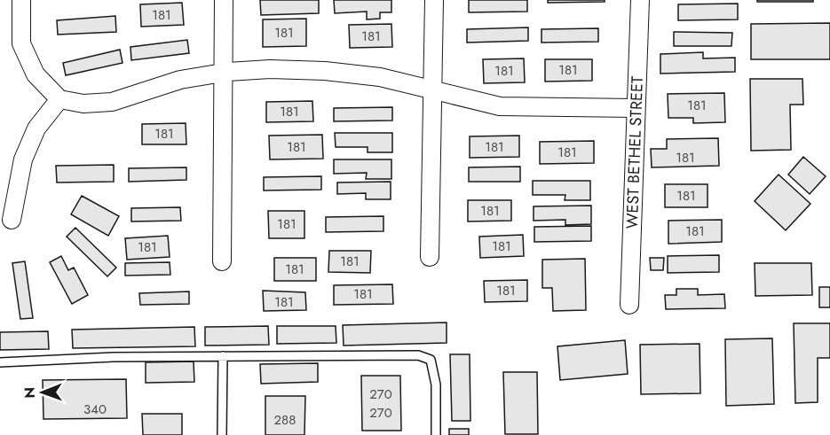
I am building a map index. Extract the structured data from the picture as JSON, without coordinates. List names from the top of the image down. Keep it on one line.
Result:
{"streets":{"street":["WEST BETHEL STREET"]},"house_numbers":["181","181","181","181","181","181","181","181","181","181","181","181","181","181","181","181","181","181","181","181","181","181","181","270","340","270","288"],"north":"left"}
